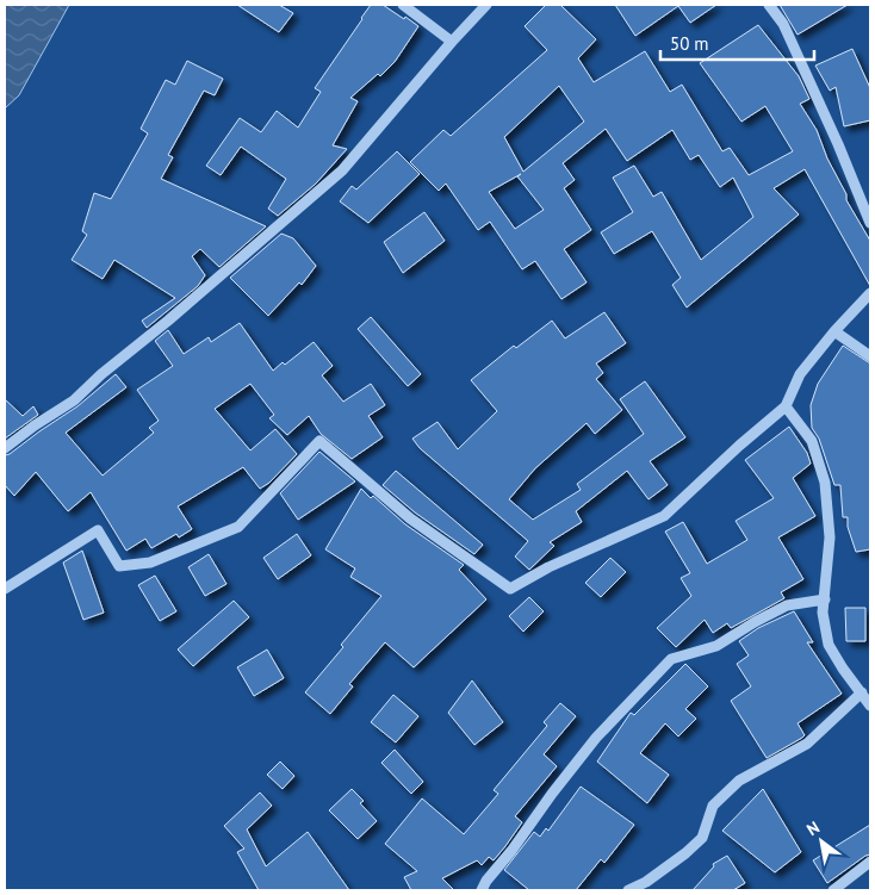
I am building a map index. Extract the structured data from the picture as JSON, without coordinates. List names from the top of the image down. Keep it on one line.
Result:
{"scale_bar":"50 m","north":"top left"}
